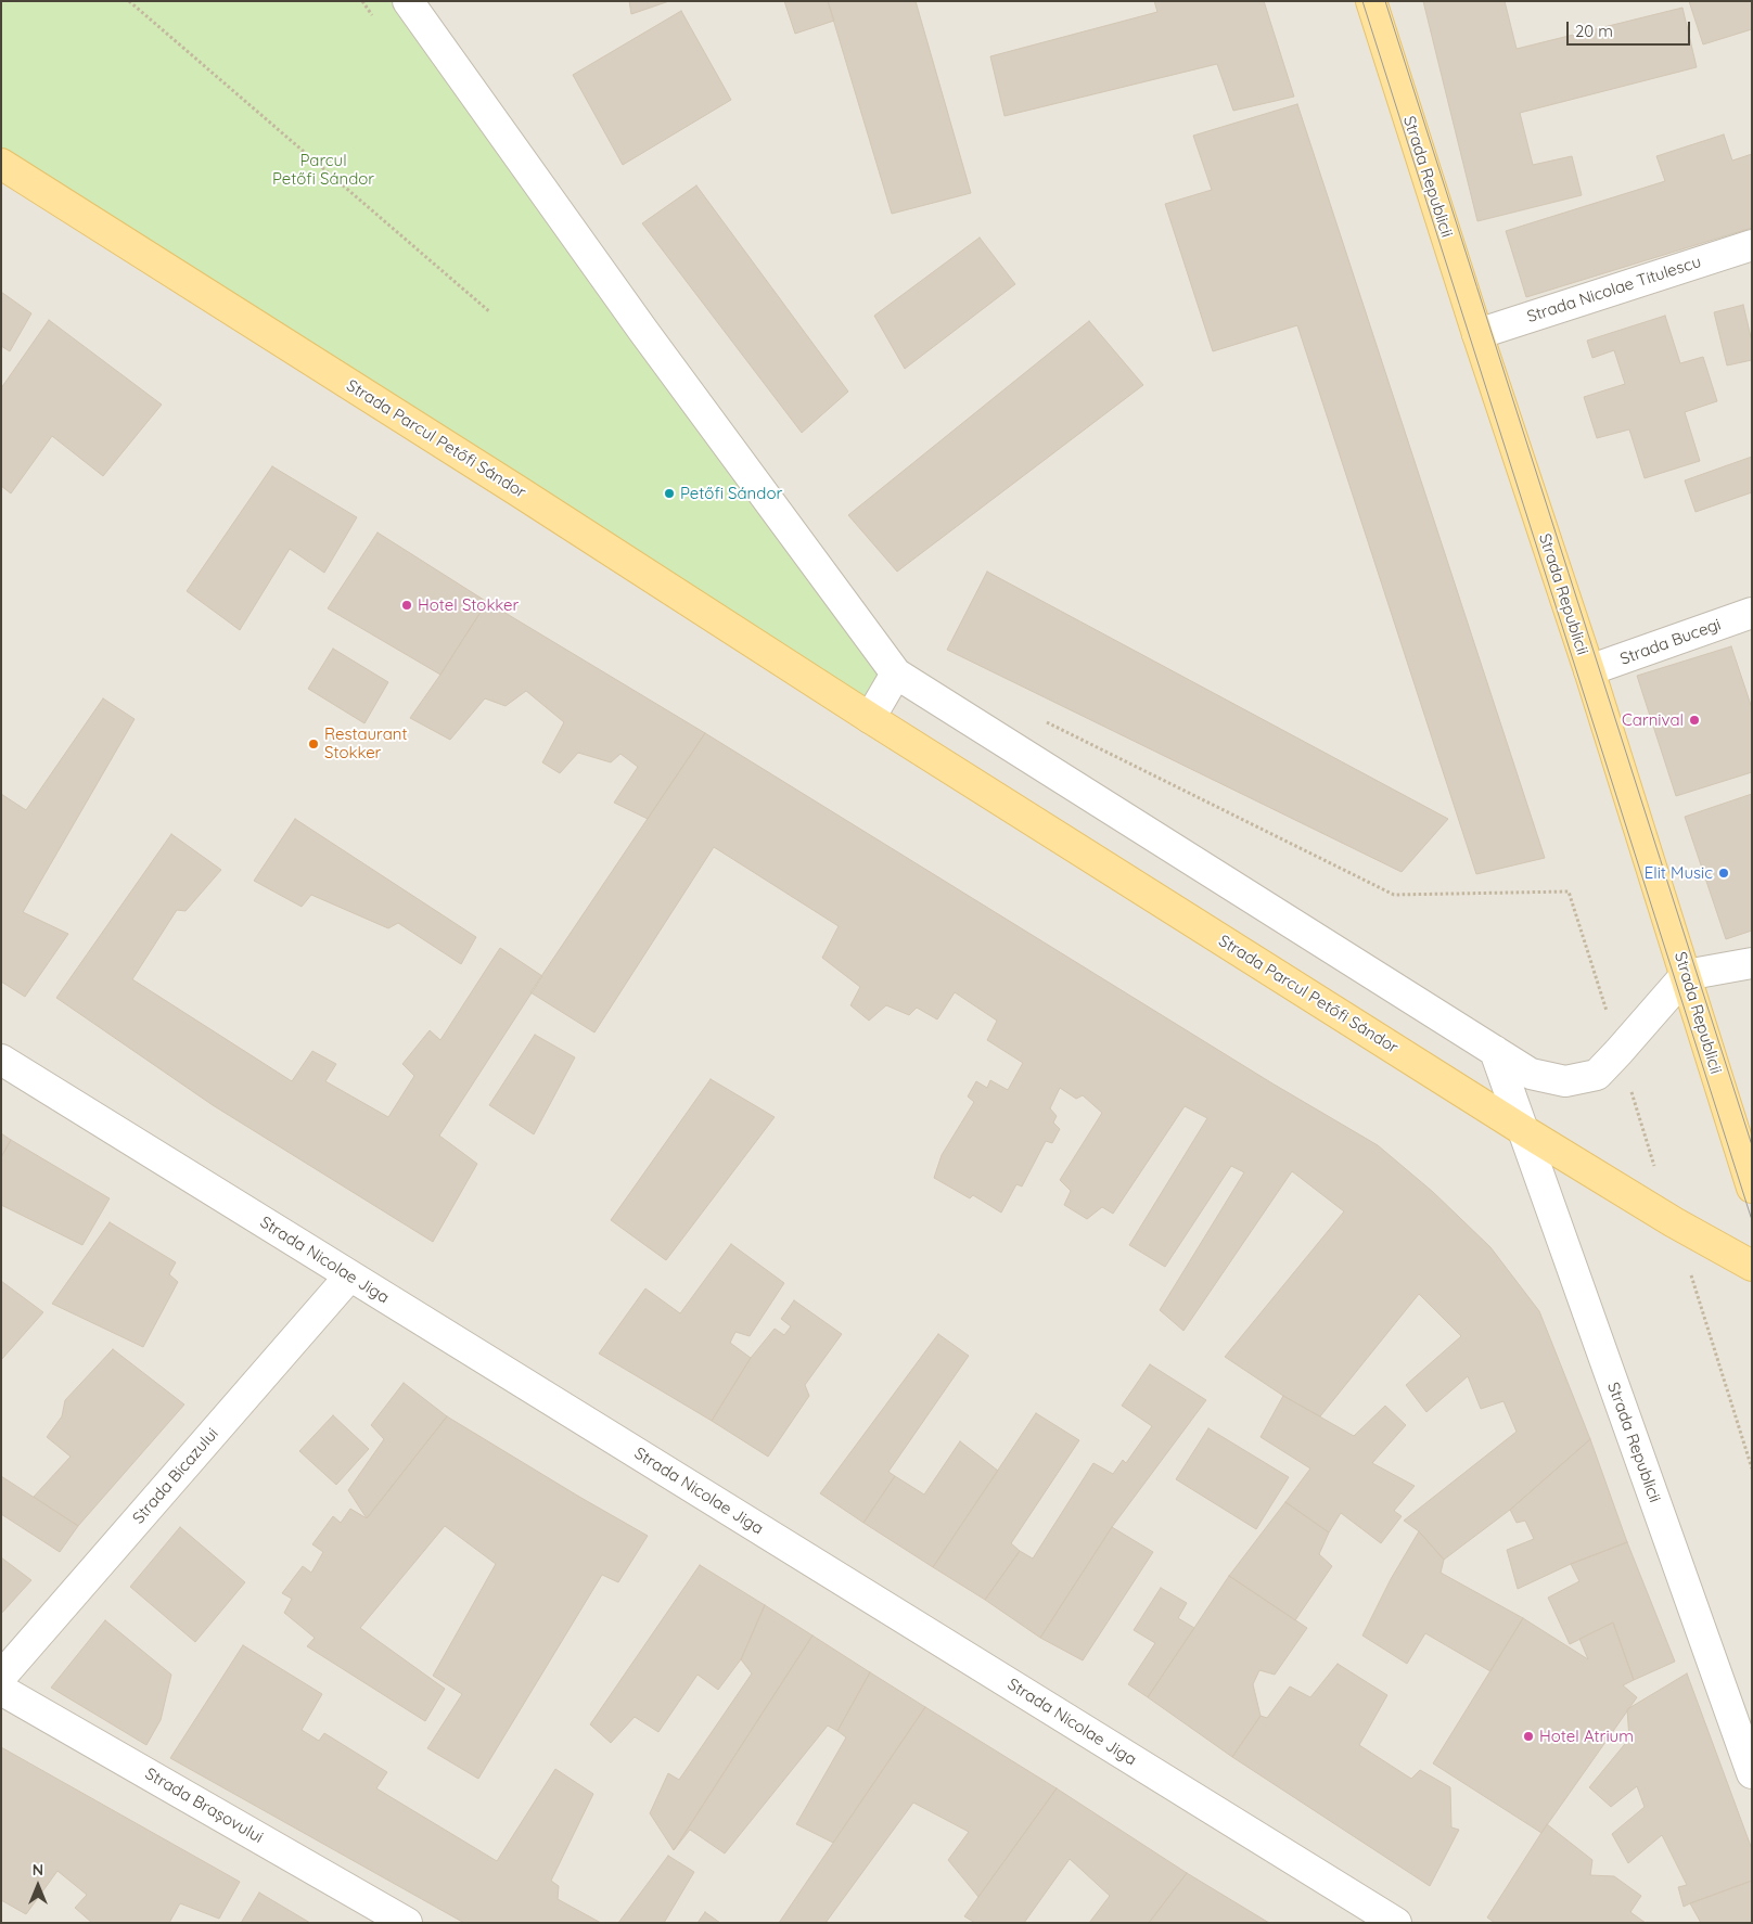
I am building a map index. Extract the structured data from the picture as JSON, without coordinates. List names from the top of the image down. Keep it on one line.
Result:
{"streets":{"main road":["Strada Republicii","Strada Parcul Petőfi Sándor"],"street":["Strada Nicolae Titulescu","Strada Bucegi","Strada Nicolae Jiga","Strada Bicazului","Strada Brașovului"]},"crossings":[["Strada Republicii","Strada Nicolae Titulescu"],["Strada Republicii","Strada Parcul Petőfi Sándor"],["Strada Republicii","Strada Bucegi"],["Strada Nicolae Jiga","Strada Bicazului"]],"parks":["Parcul Petőfi Sándor"],"places":["Petőfi Sándor","Hotel Stokker","Carnival","Restaurant Stokker","Elit Music","Hotel Atrium"],"scale_bar":"20 m","north":"top"}
